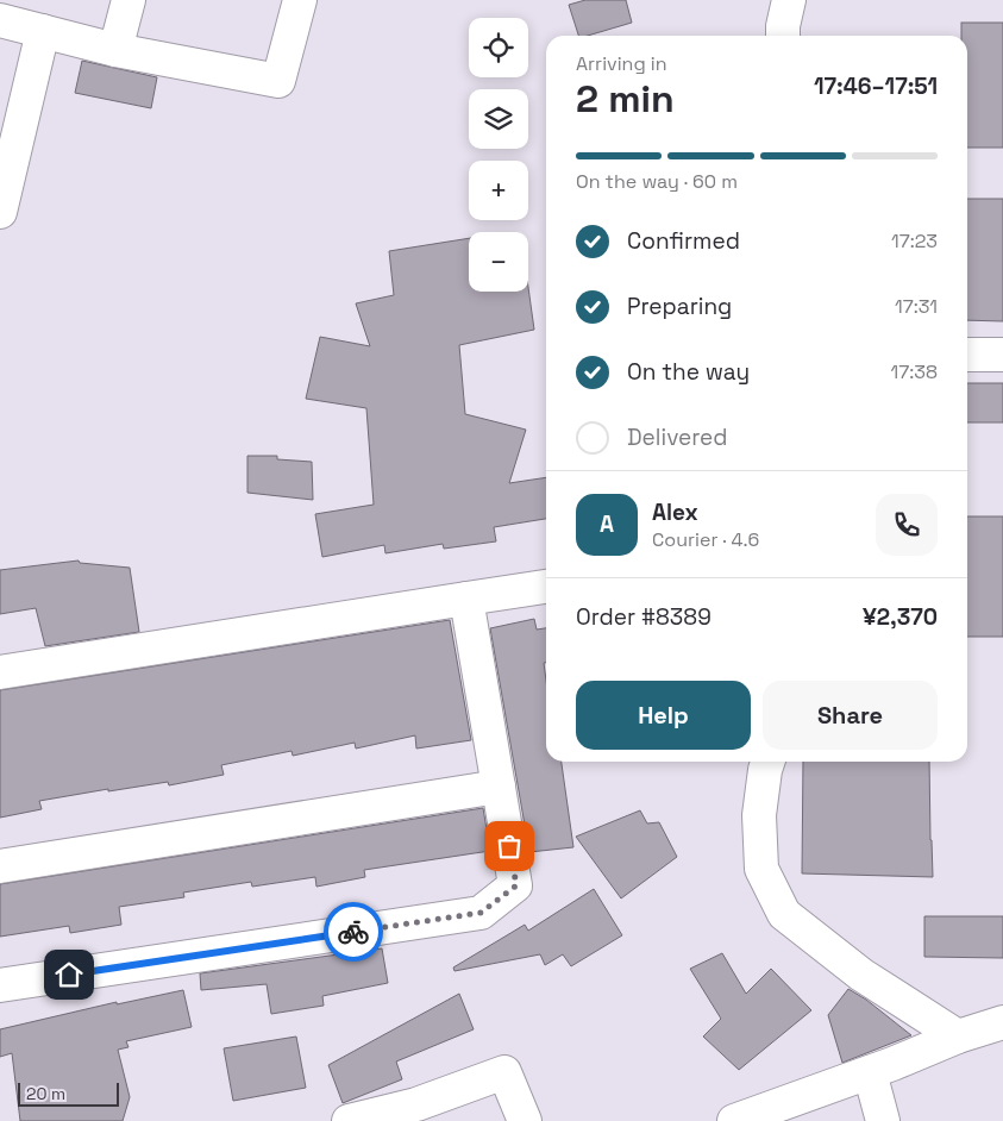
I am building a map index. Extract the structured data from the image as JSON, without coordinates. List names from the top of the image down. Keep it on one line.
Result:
{"scale_bar":"20 m","page":{"map_buttons":["+","−"],"heading":["2 min","Arriving in","17:46–17:51"],"panel":["Alex","Courier · 4.6","Order #8389","¥2,370"],"bar":"On the way · 60 m","list":[["Confirmed","17:23"],["Preparing","17:31"],["On the way","17:38"],"Delivered"],"round":"A","buttons":["Help","Share"],"scale":"20 m"}}
